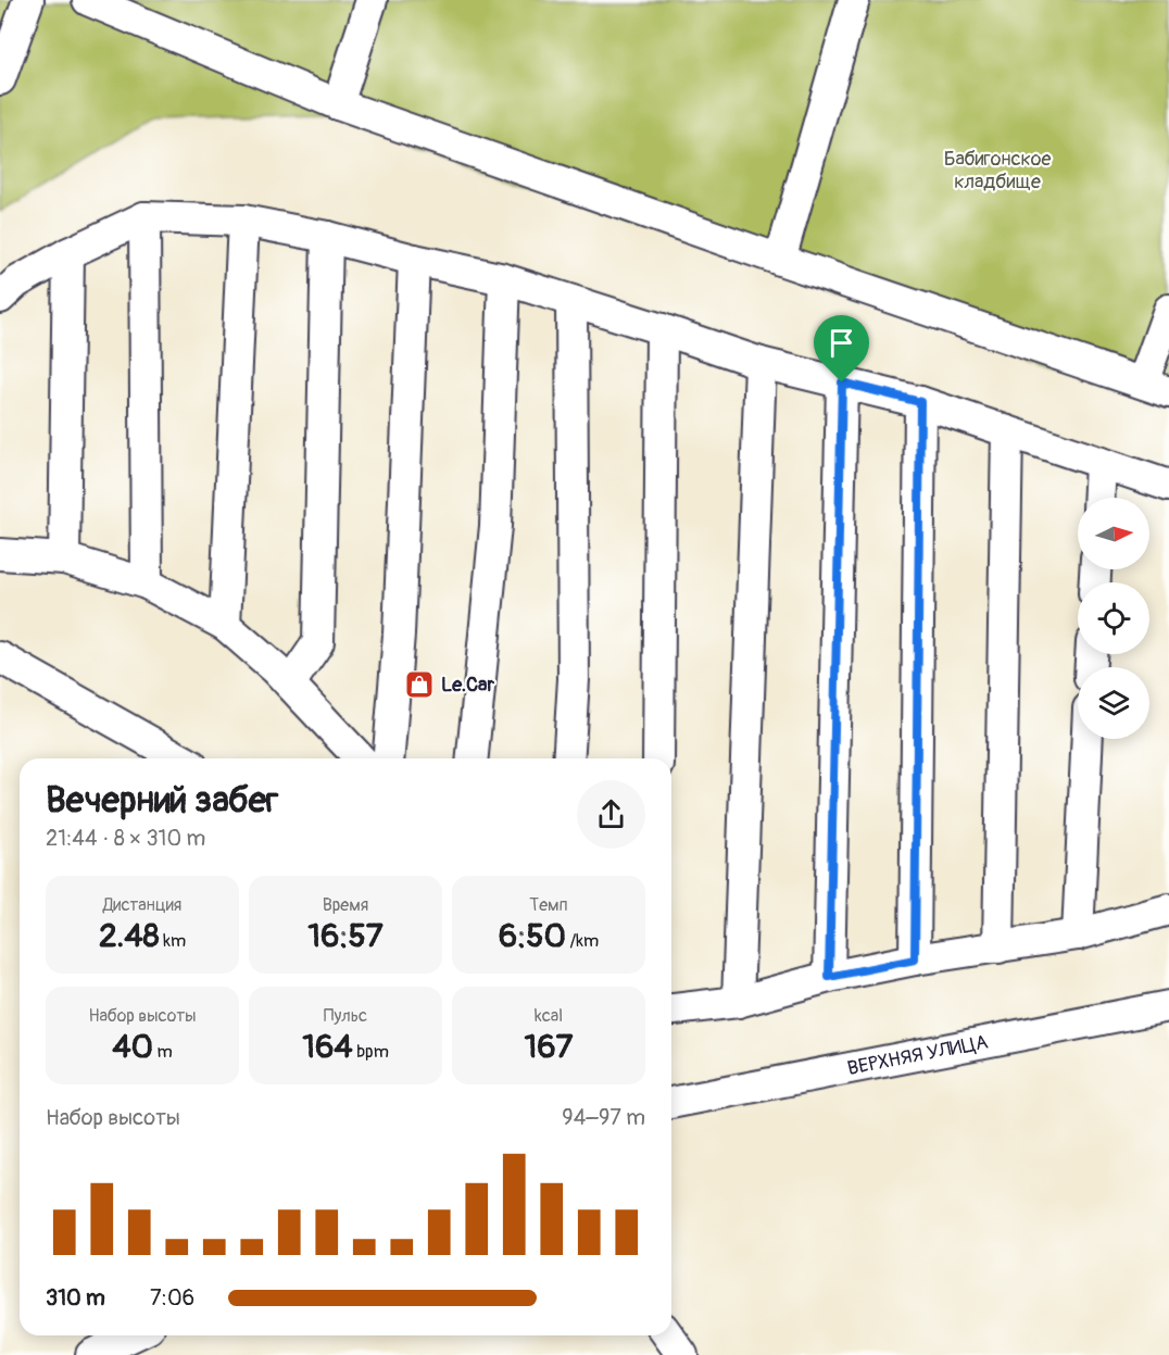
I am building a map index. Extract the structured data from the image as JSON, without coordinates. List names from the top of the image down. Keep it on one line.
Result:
{"streets":{"street":["ВЕРХНЯЯ УЛИЦА"]},"parks":["Бабигонское кладбище"],"places":{"shop":["Le.Car"]},"north":"right","page":{"heading":["Вечерний забег","21:44 · 8 × 310 m"],"stats":[["Дистанция","2.48 km"],["Время","16:57"],["Темп","6:50 /km"],["Набор высоты","40 m"],["Пульс","164 bpm"],["kcal","167"]],"chart":["Набор высоты","94–97 m"],"list":[{"name":"310 m","note":"7:06"}]}}
